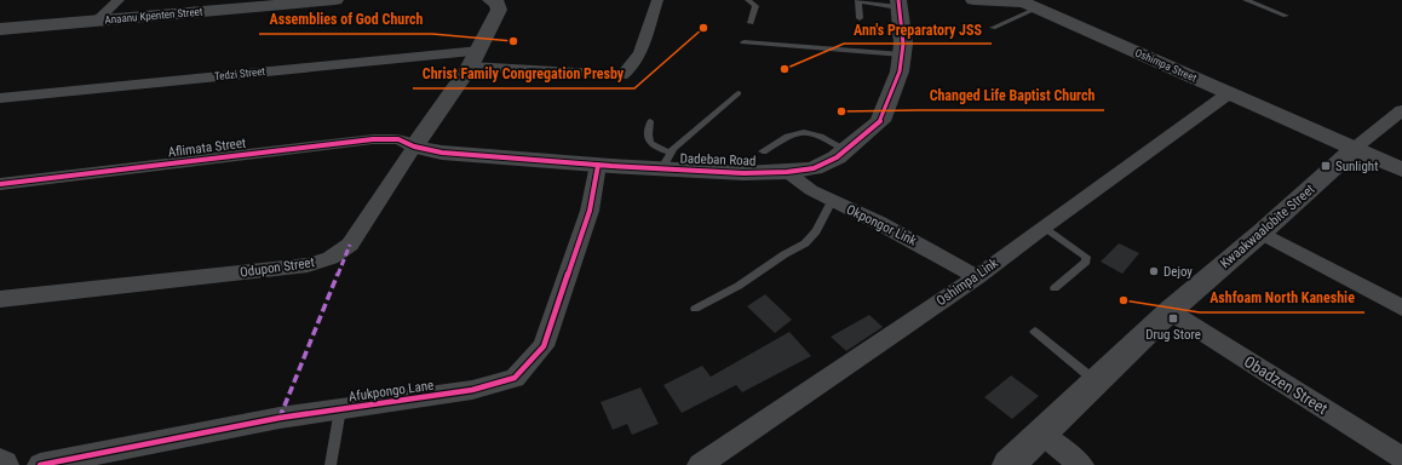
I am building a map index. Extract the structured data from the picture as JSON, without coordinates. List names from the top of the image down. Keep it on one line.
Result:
{"streets":{"street":["Anaanu Kpenten Street","Oshimpa Street","Tedzi Street","Aflimata Street","Dadeban Road","Okpongor Link","Kwaakwaalobite Street","Odupon Street","Oshimpa Link","Obadzen Street","Afukpongo Lane"]},"crossings":[["Oshimpa Street","Kwaakwaalobite Street"],["Oshimpa Street","Oshimpa Link"],["Tedzi Street","Odupon Street"],["Aflimata Street","Dadeban Road"],["Aflimata Street","Odupon Street"],["Dadeban Road","Okpongor Link"],["Dadeban Road","Odupon Street"],["Dadeban Road","Afukpongo Lane"],["Okpongor Link","Oshimpa Link"],["Kwaakwaalobite Street","Obadzen Street"]],"places":{"other":["Christ Family Congregation Presby","Assemblies of God Church","Ann's Preparatory JSS","Changed Life Baptist Church","Dejoy","Ashfoam North Kaneshie"],"transit":["Sunlight","Drug Store"]}}
